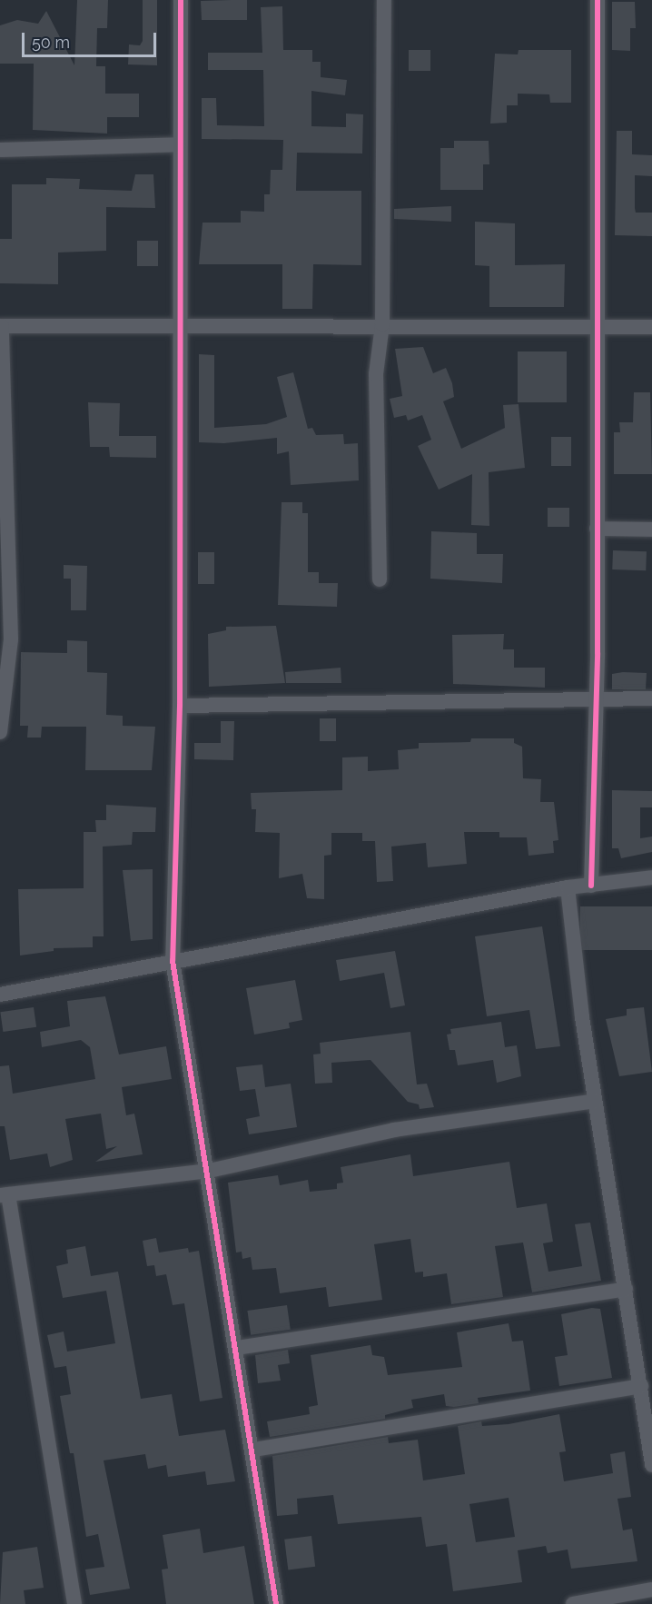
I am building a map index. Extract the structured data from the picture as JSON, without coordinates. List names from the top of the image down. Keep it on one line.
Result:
{"scale_bar":"50 m"}
